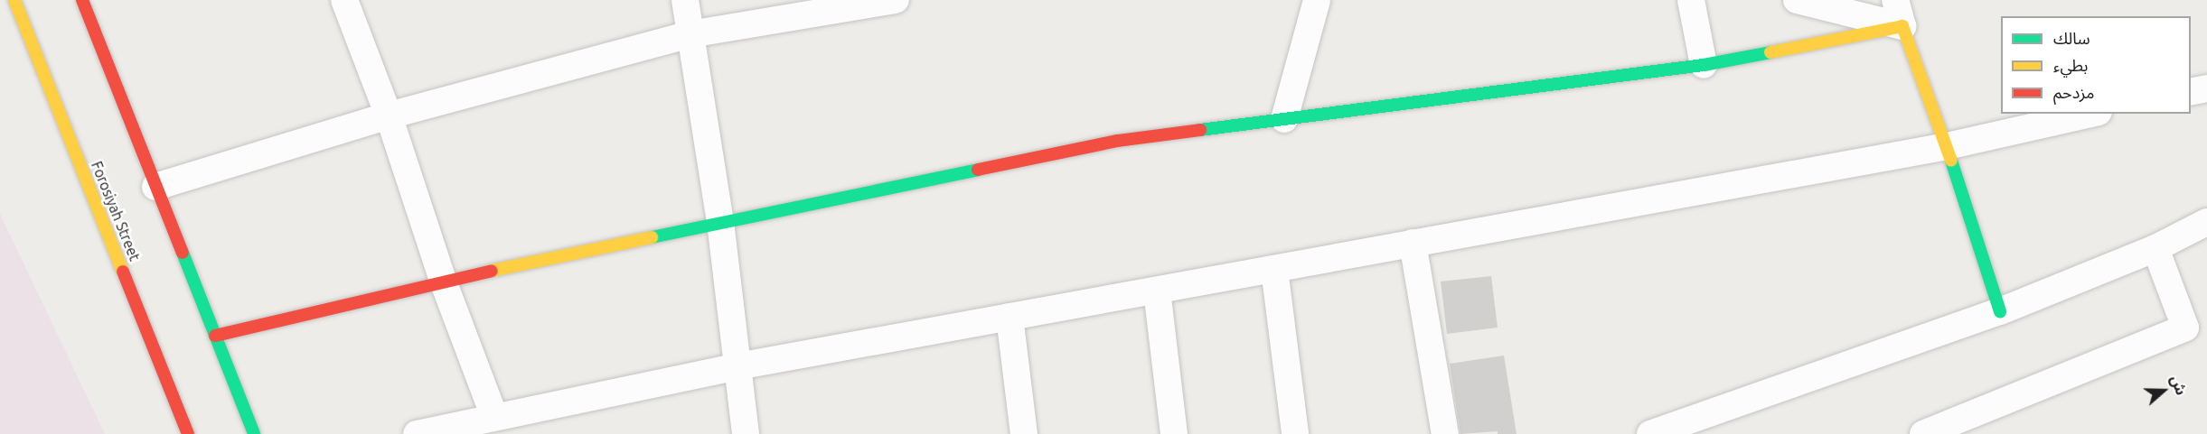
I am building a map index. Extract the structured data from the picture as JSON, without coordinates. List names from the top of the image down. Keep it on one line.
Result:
{"streets":{"street":["Forosiyah Street"]},"legend":["سالك","بطيء","مزدحم"],"north":"right"}
